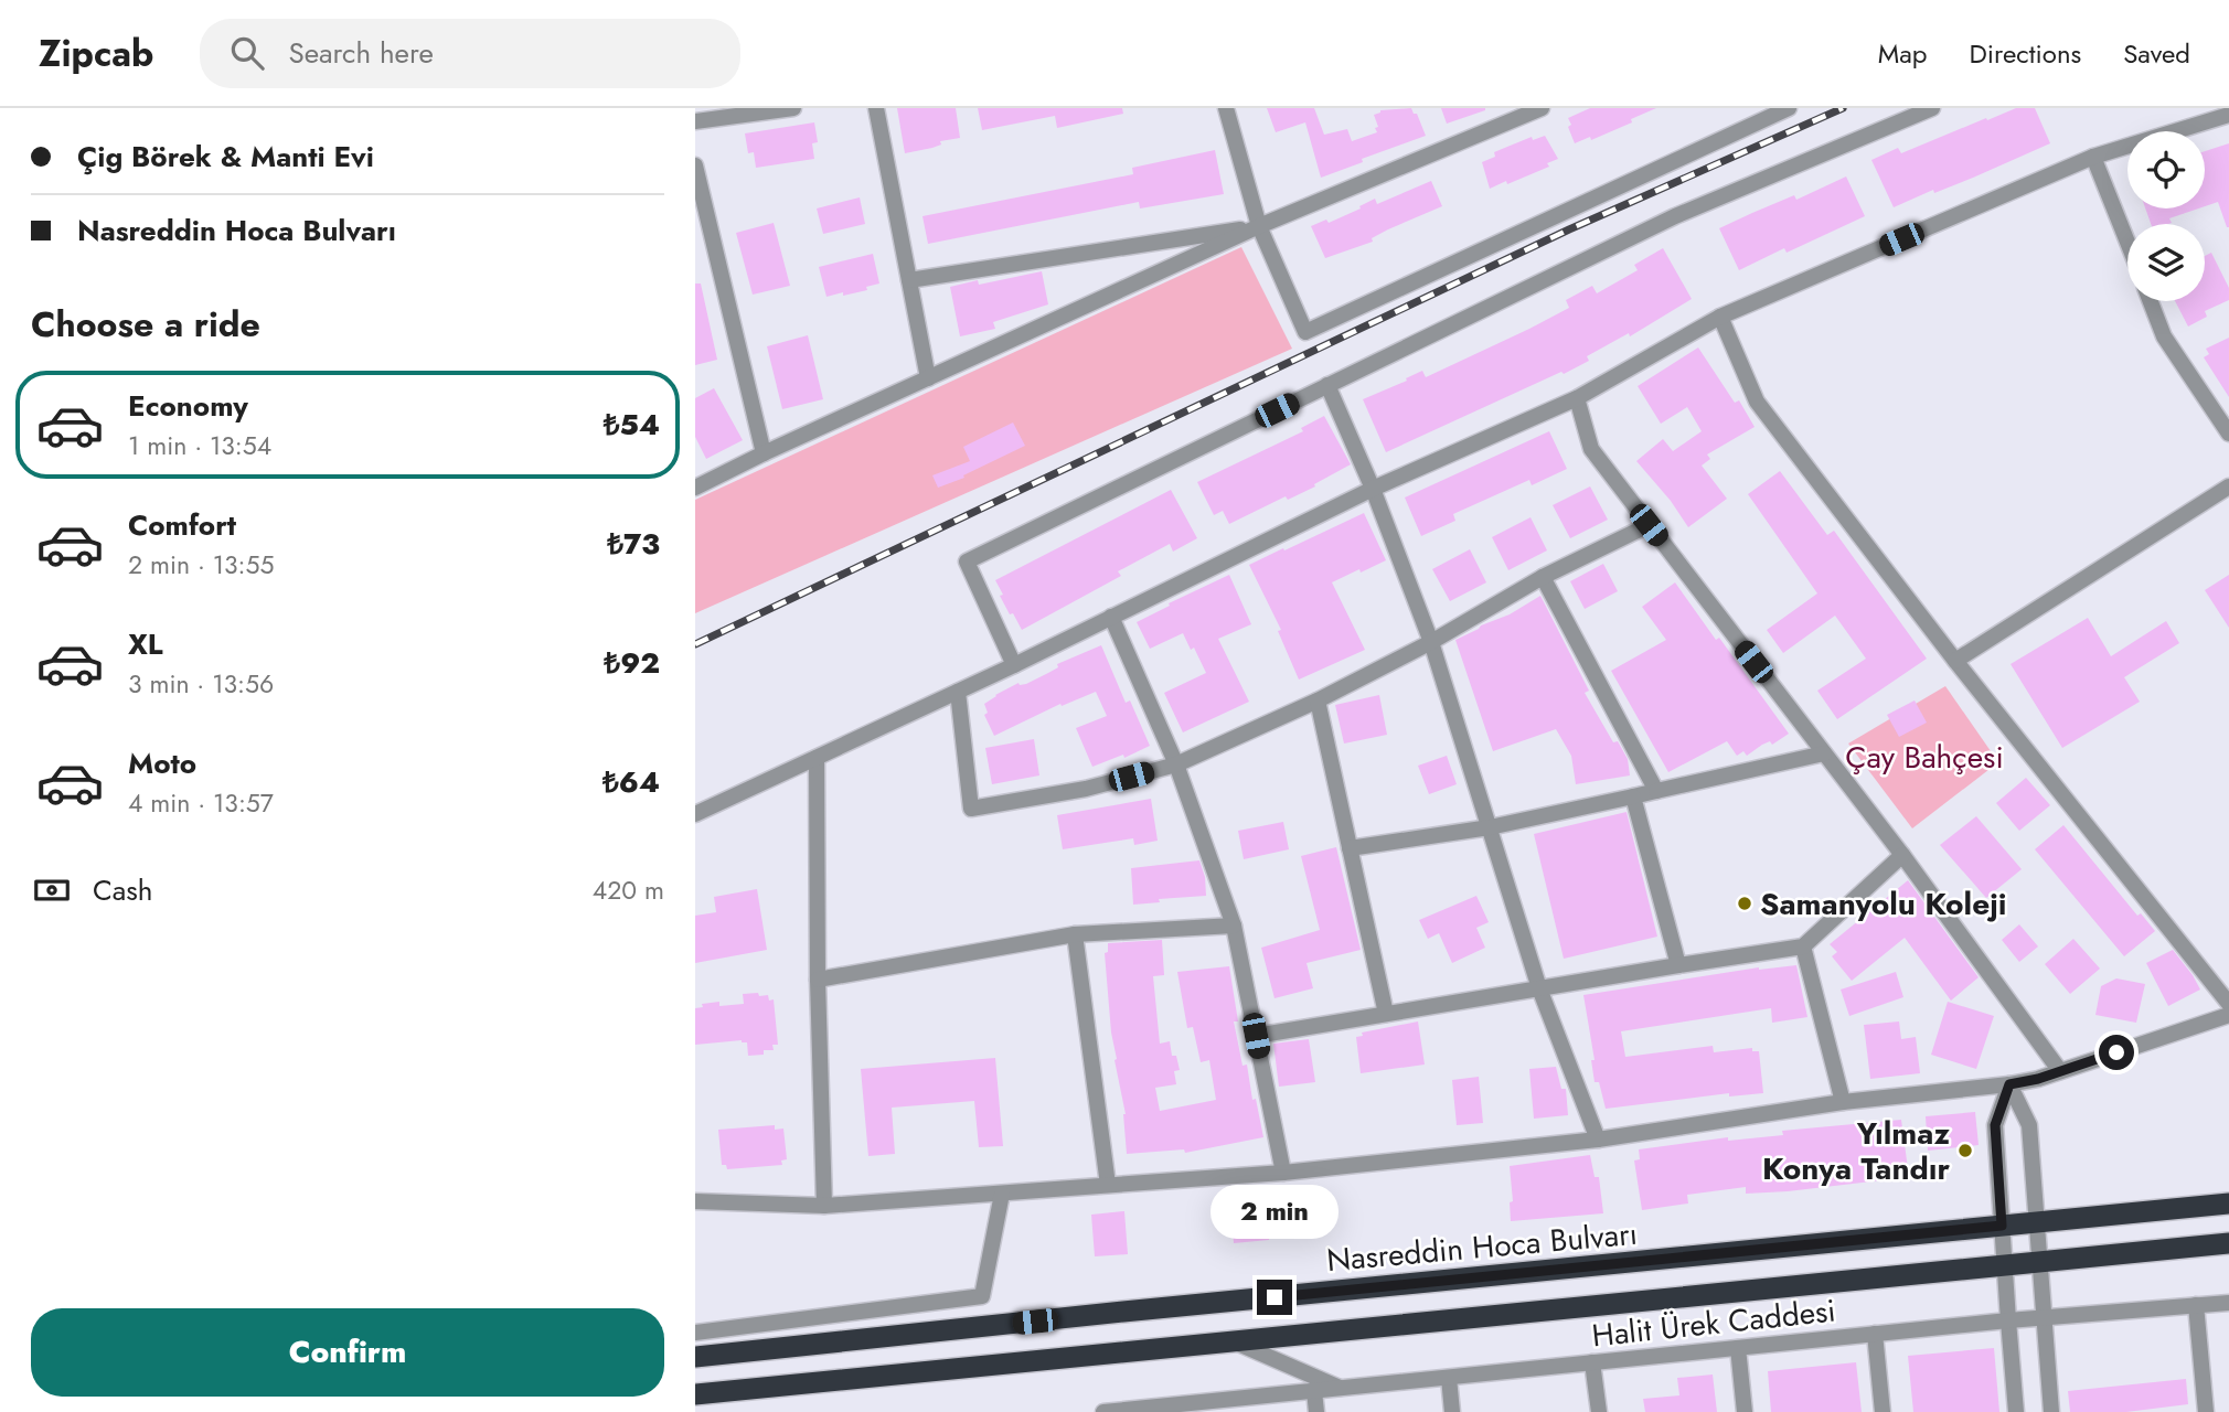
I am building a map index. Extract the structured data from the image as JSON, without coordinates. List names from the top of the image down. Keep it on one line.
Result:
{"streets":{"highway":["Nasreddin Hoca Bulvarı"],"street":["Halit Ürek Caddesi"]},"parks":["Çay Bahçesi"],"places":["Samanyolu Koleji","Yılmaz Konya Tandır"],"page":{"header":"Zipcab","search":"Search here","nav":["Map","Directions","Saved"],"banner":["Çig Börek & Manti Evi","Nasreddin Hoca Bulvarı"],"heading":"Choose a ride","list":[{"name":"Economy","note":"1 min · 13:54","value":"₺54"},{"name":"Comfort","note":"2 min · 13:55","value":"₺73"},{"name":"XL","note":"3 min · 13:56","value":"₺92"},{"name":"Moto","note":"4 min · 13:57","value":"₺64"}],"pay":["Cash","420 m"],"bubble":"2 min","buttons":"Confirm"}}
